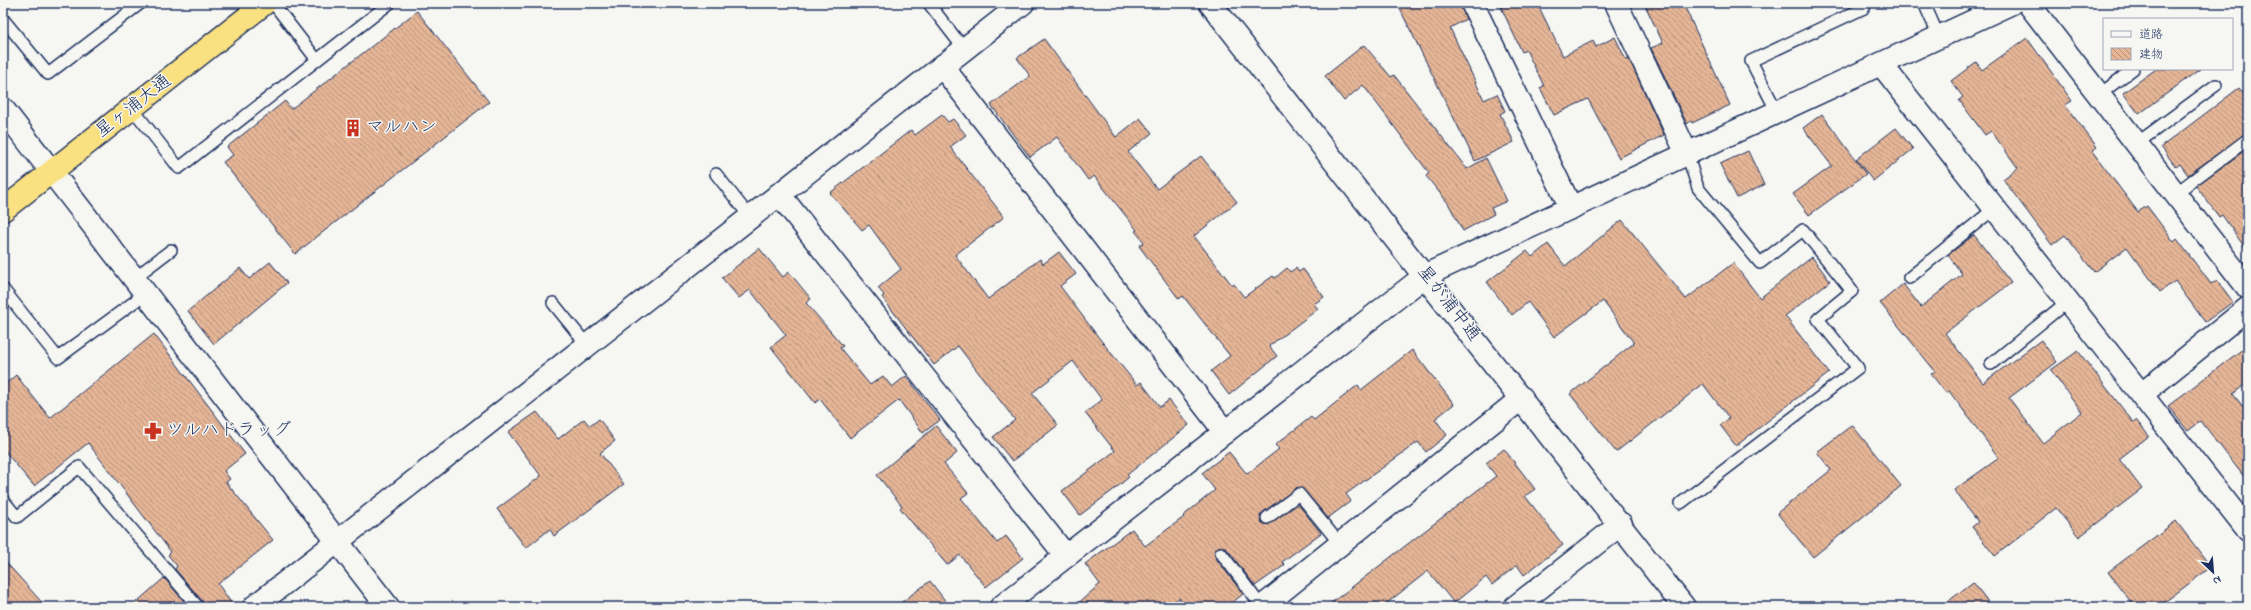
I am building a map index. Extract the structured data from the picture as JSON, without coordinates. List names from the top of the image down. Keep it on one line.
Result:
{"streets":{"highway":["星ヶ浦大通"],"street":["星が浦中通"]},"places":{"building":["マルハン"],"pharmacy":["ツルハドラッグ"]},"legend":["道路","建物"],"north":"bottom right"}
